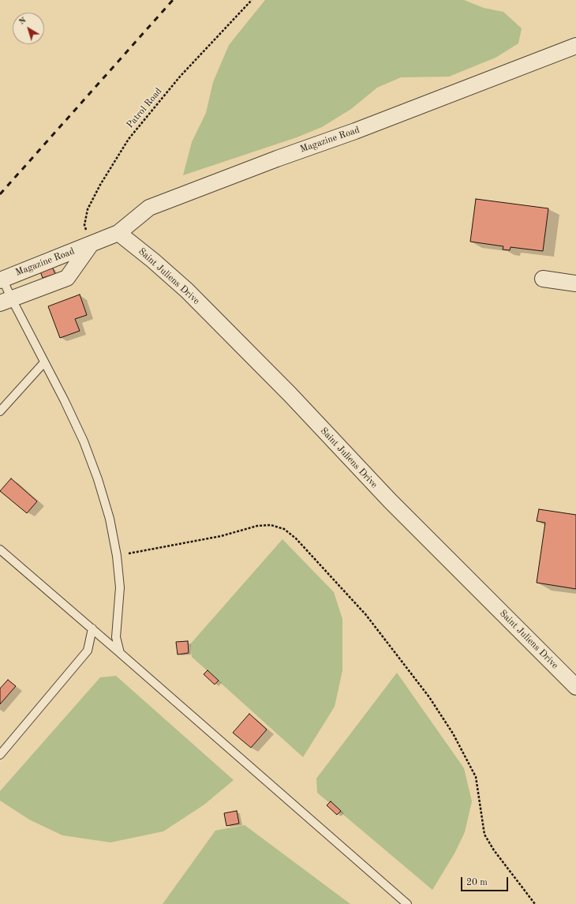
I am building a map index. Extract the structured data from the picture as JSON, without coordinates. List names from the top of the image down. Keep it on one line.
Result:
{"streets":{"street":["Magazine Road","Saint Juliens Drive"],"path":["Patrol Road"]},"crossings":[["Patrol Road","Magazine Road"],["Magazine Road","Saint Juliens Drive"]],"scale_bar":"20 m","north":"top left"}
